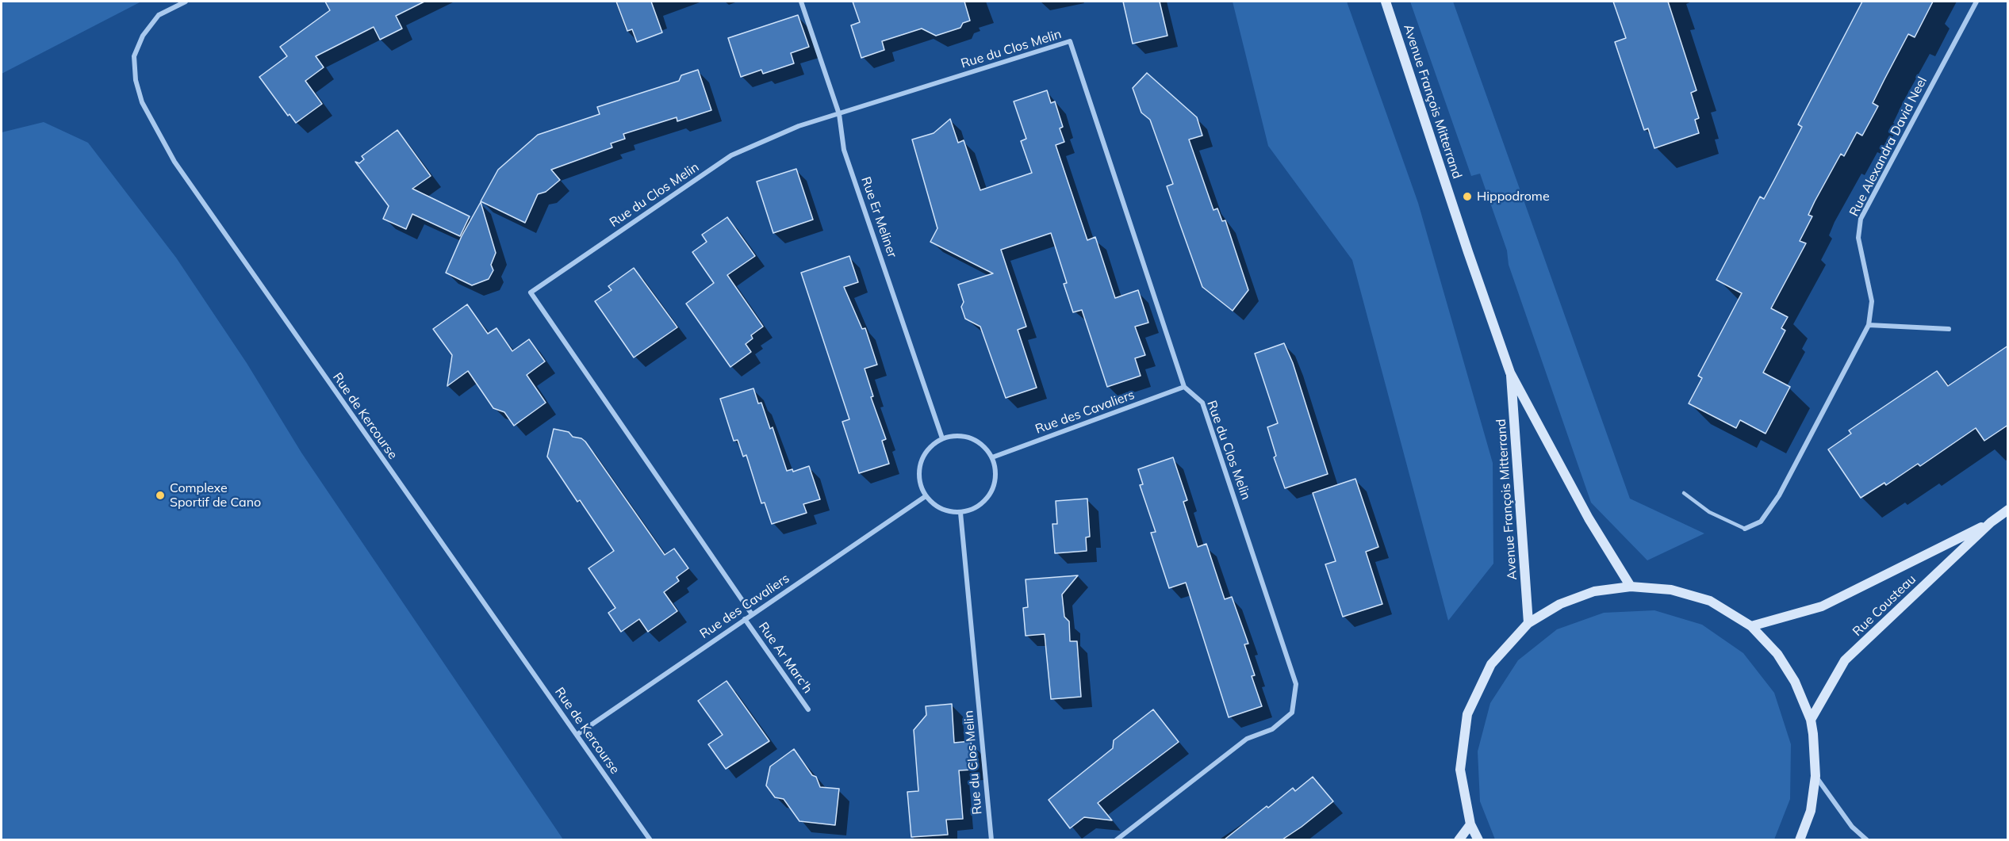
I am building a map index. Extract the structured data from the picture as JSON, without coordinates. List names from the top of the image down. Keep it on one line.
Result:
{"streets":{"main road":["Avenue François Mitterrand","Rue Cousteau"],"street":["Rue du Clos Melin","Rue Alexandra David Neel","Rue Er Meliner","Rue des Cavaliers","Rue de Kercourse","Rue Ar Marc'h"]},"crossings":[["Rue du Clos Melin","Rue Er Meliner"],["Rue du Clos Melin","Rue des Cavaliers"],["Rue Er Meliner","Rue des Cavaliers"],["Rue des Cavaliers","Rue de Kercourse"],["Rue des Cavaliers","Rue Ar Marc'h"]],"places":["Hippodrome","Complexe Sportif de Cano"]}
